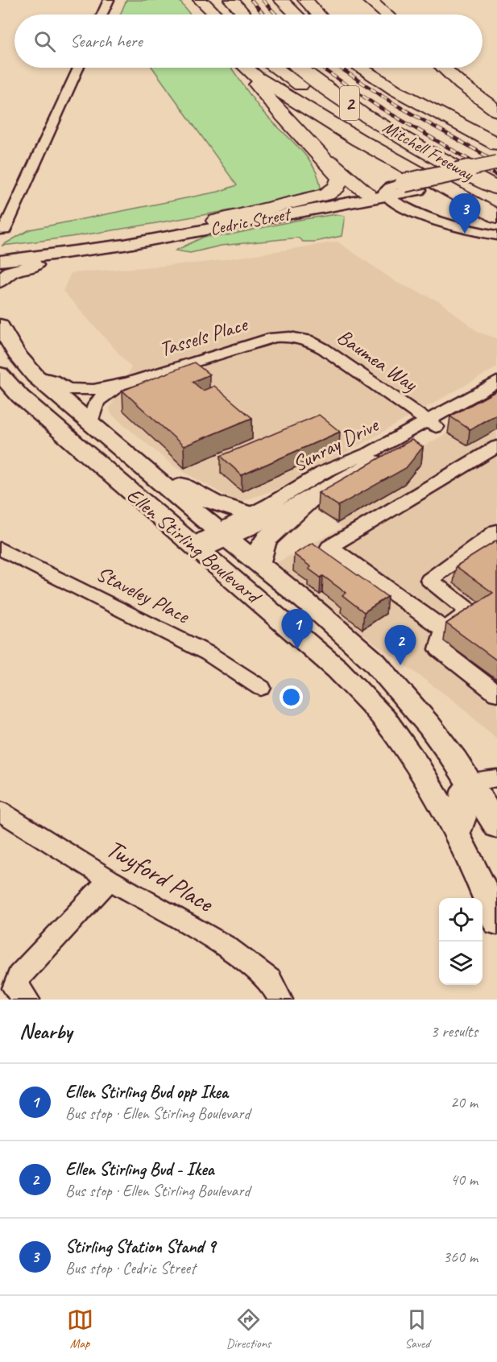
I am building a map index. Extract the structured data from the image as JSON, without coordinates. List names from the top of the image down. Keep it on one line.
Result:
{"streets":{"highway":["2","Mitchell Freeway"],"main road":["Cedric Street","Ellen Stirling Boulevard"],"street":["Tassels Place","Baumea Way","Sunray Drive","Staveley Place","Twyford Place"]},"crossings":[["Tassels Place","Baumea Way"],["Tassels Place","Ellen Stirling Boulevard"],["Baumea Way","Sunray Drive"],["Sunray Drive","Ellen Stirling Boulevard"]],"page":{"search":"Search here","pins":["3","1","2"],"heading":["Nearby","3 results"],"list":[{"mark":"1","name":"Ellen Stirling Bvd opp Ikea","note":"Bus stop · Ellen Stirling Boulevard","value":"20 m"},{"mark":"2","name":"Ellen Stirling Bvd - Ikea","note":"Bus stop · Ellen Stirling Boulevard","value":"40 m"},{"mark":"3","name":"Stirling Station Stand 9","note":"Bus stop · Cedric Street","value":"360 m"}],"nav":["Map","Directions","Saved"]}}
